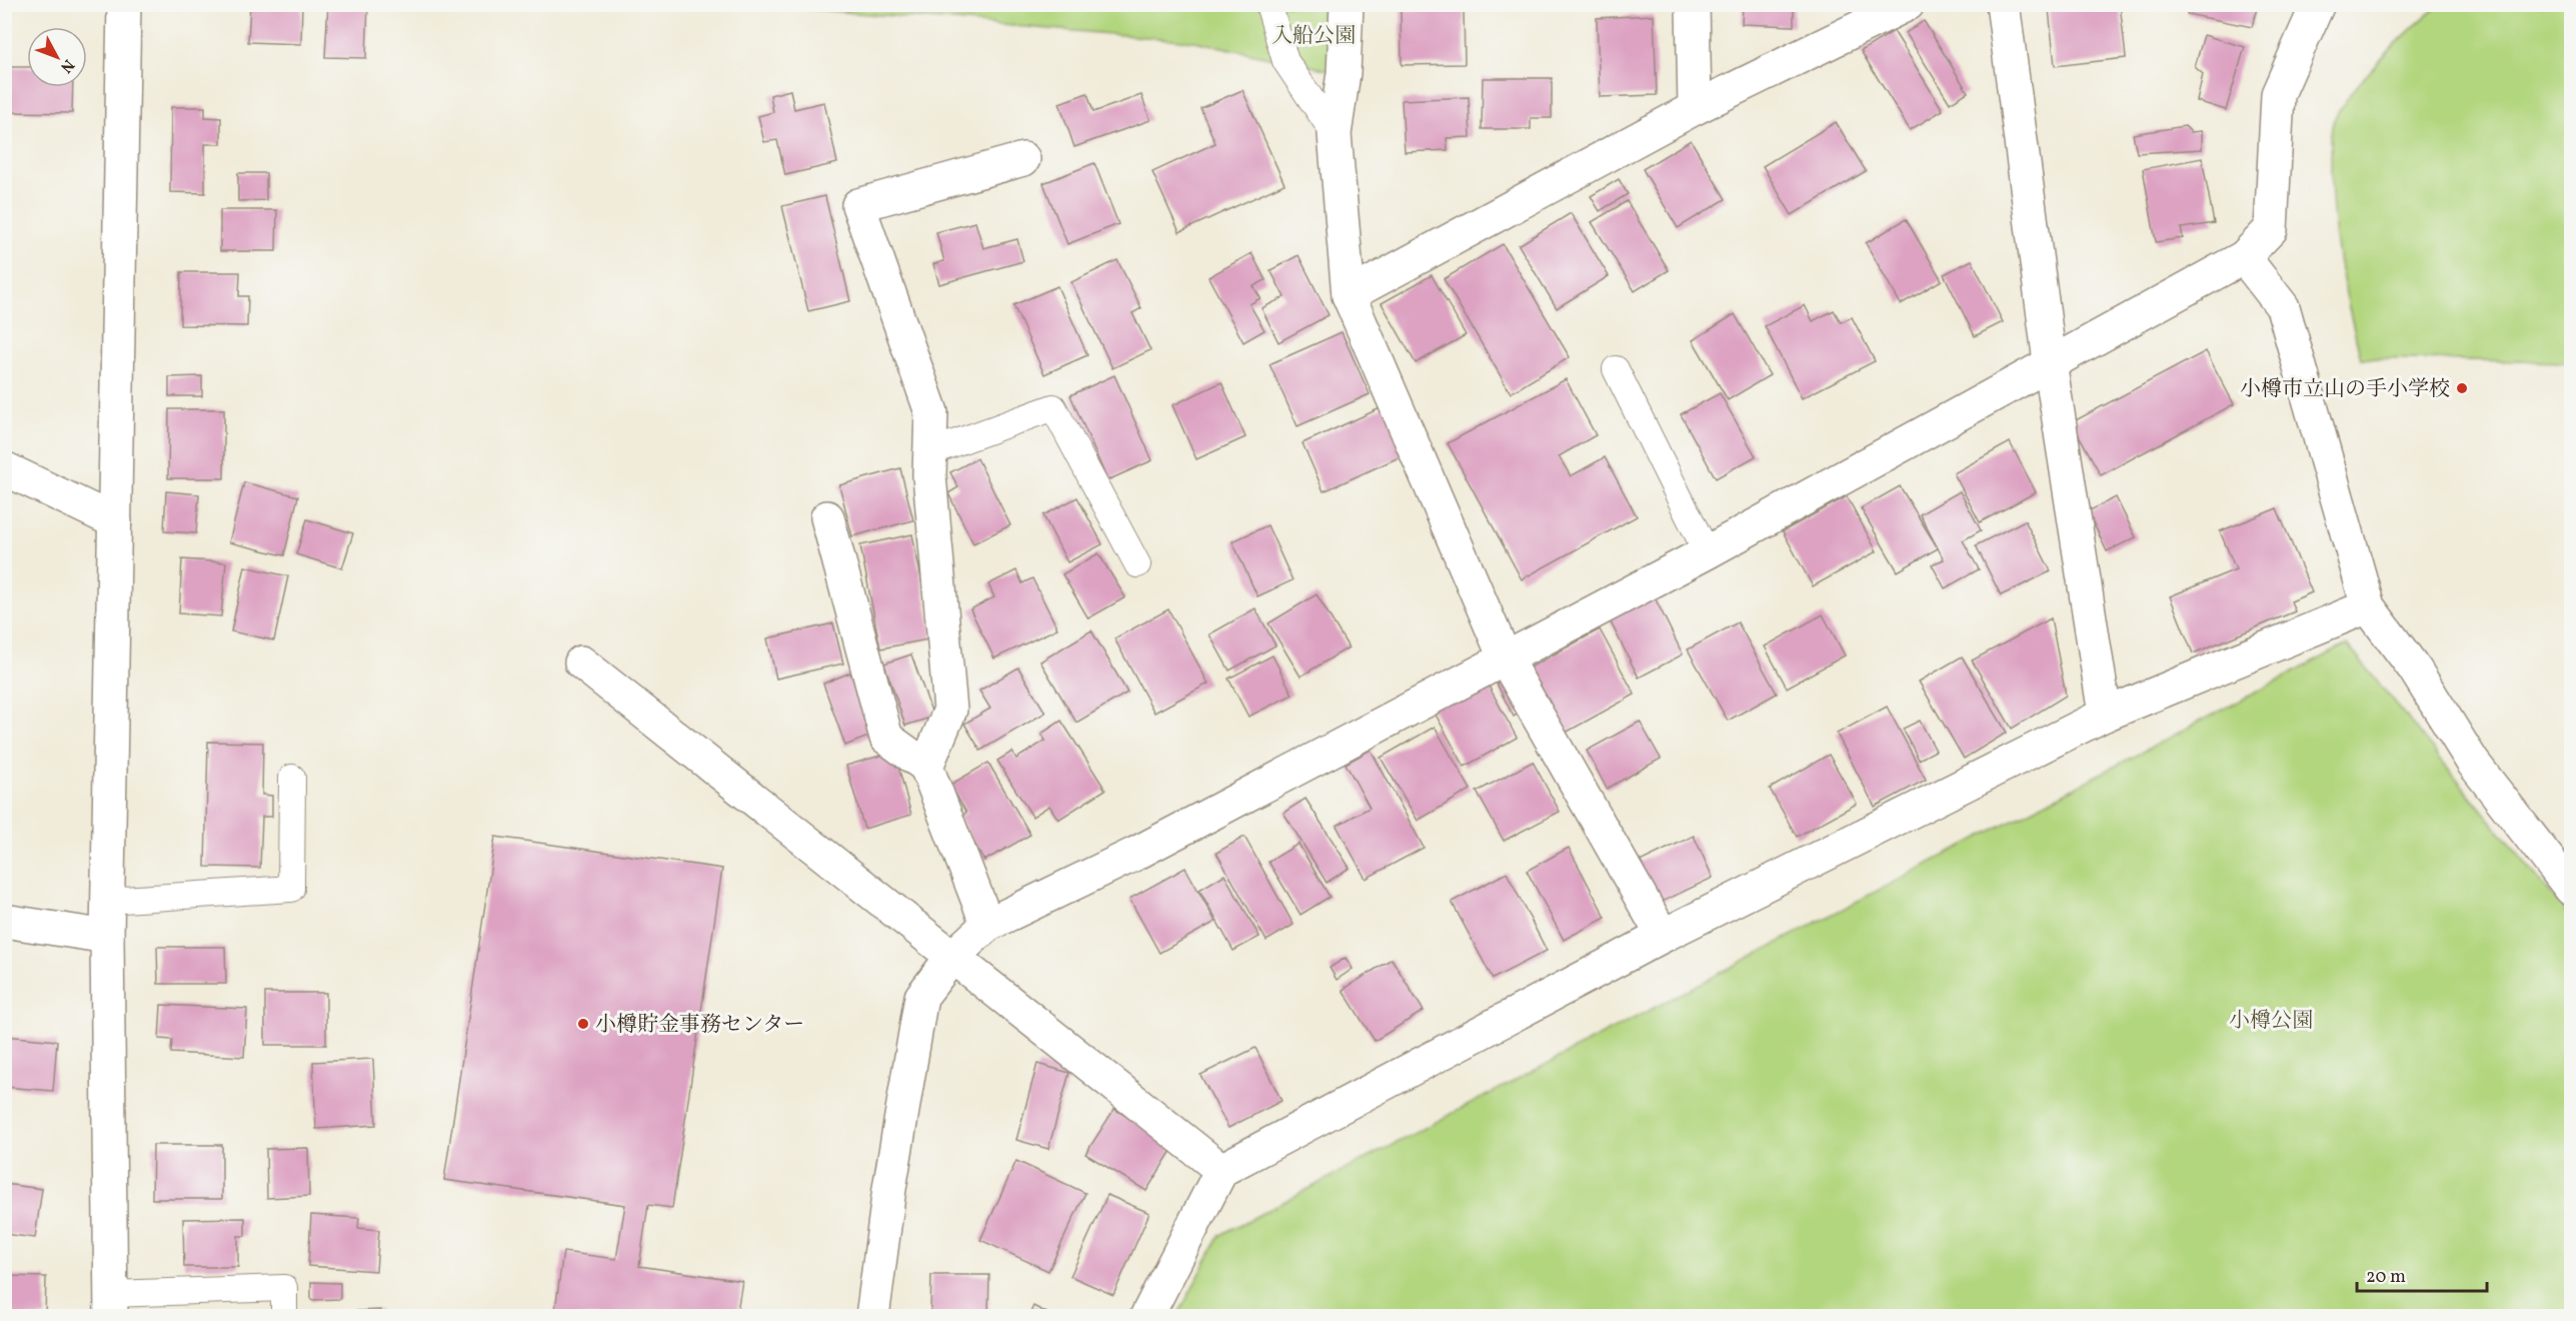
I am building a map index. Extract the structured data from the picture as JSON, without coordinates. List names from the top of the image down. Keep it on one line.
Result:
{"parks":["入船公園","小樽公園"],"places":["小樽市立山の手小学校","小樽貯金事務センター"],"scale_bar":"20 m","north":"bottom right"}
